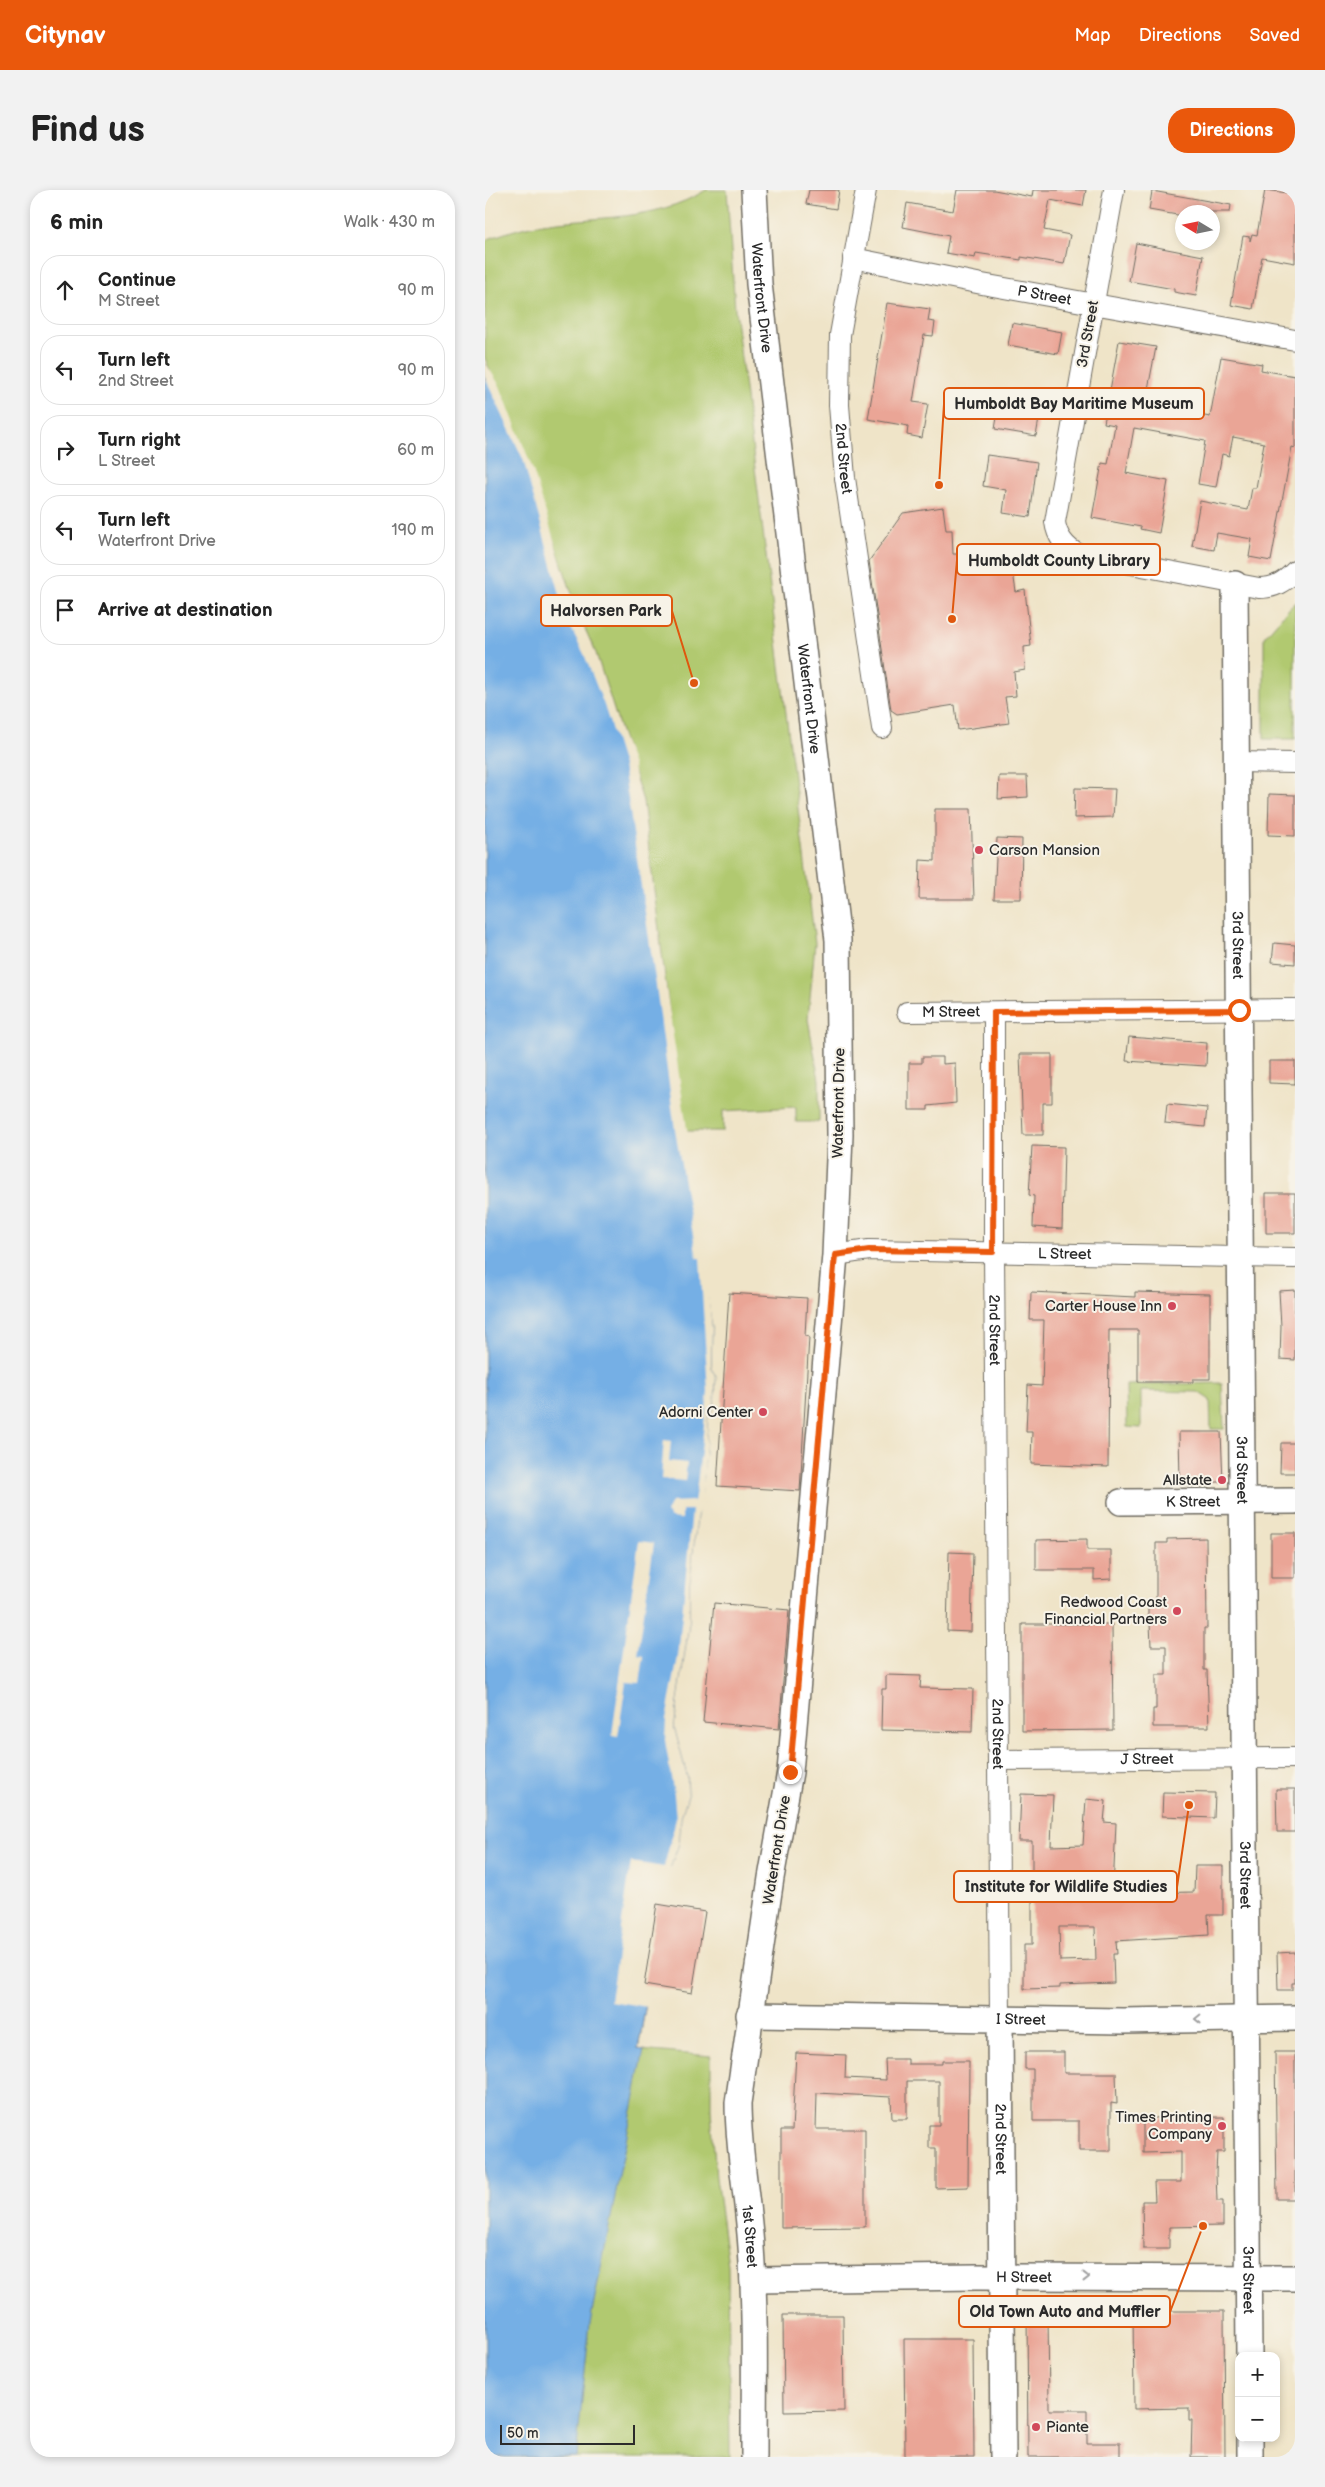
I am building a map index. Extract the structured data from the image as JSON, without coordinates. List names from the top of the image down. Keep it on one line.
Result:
{"streets":{"street":["P Street","Waterfront Drive","3rd Street","2nd Street","M Street","L Street","K Street","J Street","I Street","1st Street","H Street"]},"crossings":[["P Street","3rd Street"],["P Street","2nd Street"],["Waterfront Drive","L Street"],["Waterfront Drive","I Street"],["Waterfront Drive","1st Street"],["3rd Street","M Street"],["3rd Street","L Street"],["3rd Street","K Street"],["3rd Street","J Street"],["3rd Street","I Street"],["3rd Street","H Street"],["2nd Street","M Street"],["2nd Street","L Street"],["2nd Street","J Street"],["2nd Street","I Street"],["2nd Street","H Street"],["I Street","1st Street"],["1st Street","H Street"]],"one_way":["I Street","H Street"],"places":["Humboldt Bay Maritime Museum","Humboldt County Library","Halvorsen Park","Carson Mansion","Carter House Inn","Adorni Center","Allstate","Redwood Coast Financial Partners","Institute for Wildlife Studies","Times Printing Company","Old Town Auto and Muffler","Piante"],"scale_bar":"50 m","north":"left","page":{"header":"Citynav","nav":["Map","Directions","Saved"],"buttons":"Directions","title":"Find us","heading":["6 min","Walk · 430 m"],"list":[["Continue","M Street","90 m"],["Turn left","2nd Street","90 m"],["Turn right","L Street","60 m"],["Turn left","Waterfront Drive","190 m"],"Arrive at destination"],"map_buttons":["+","−"],"scale":"50 m"}}
